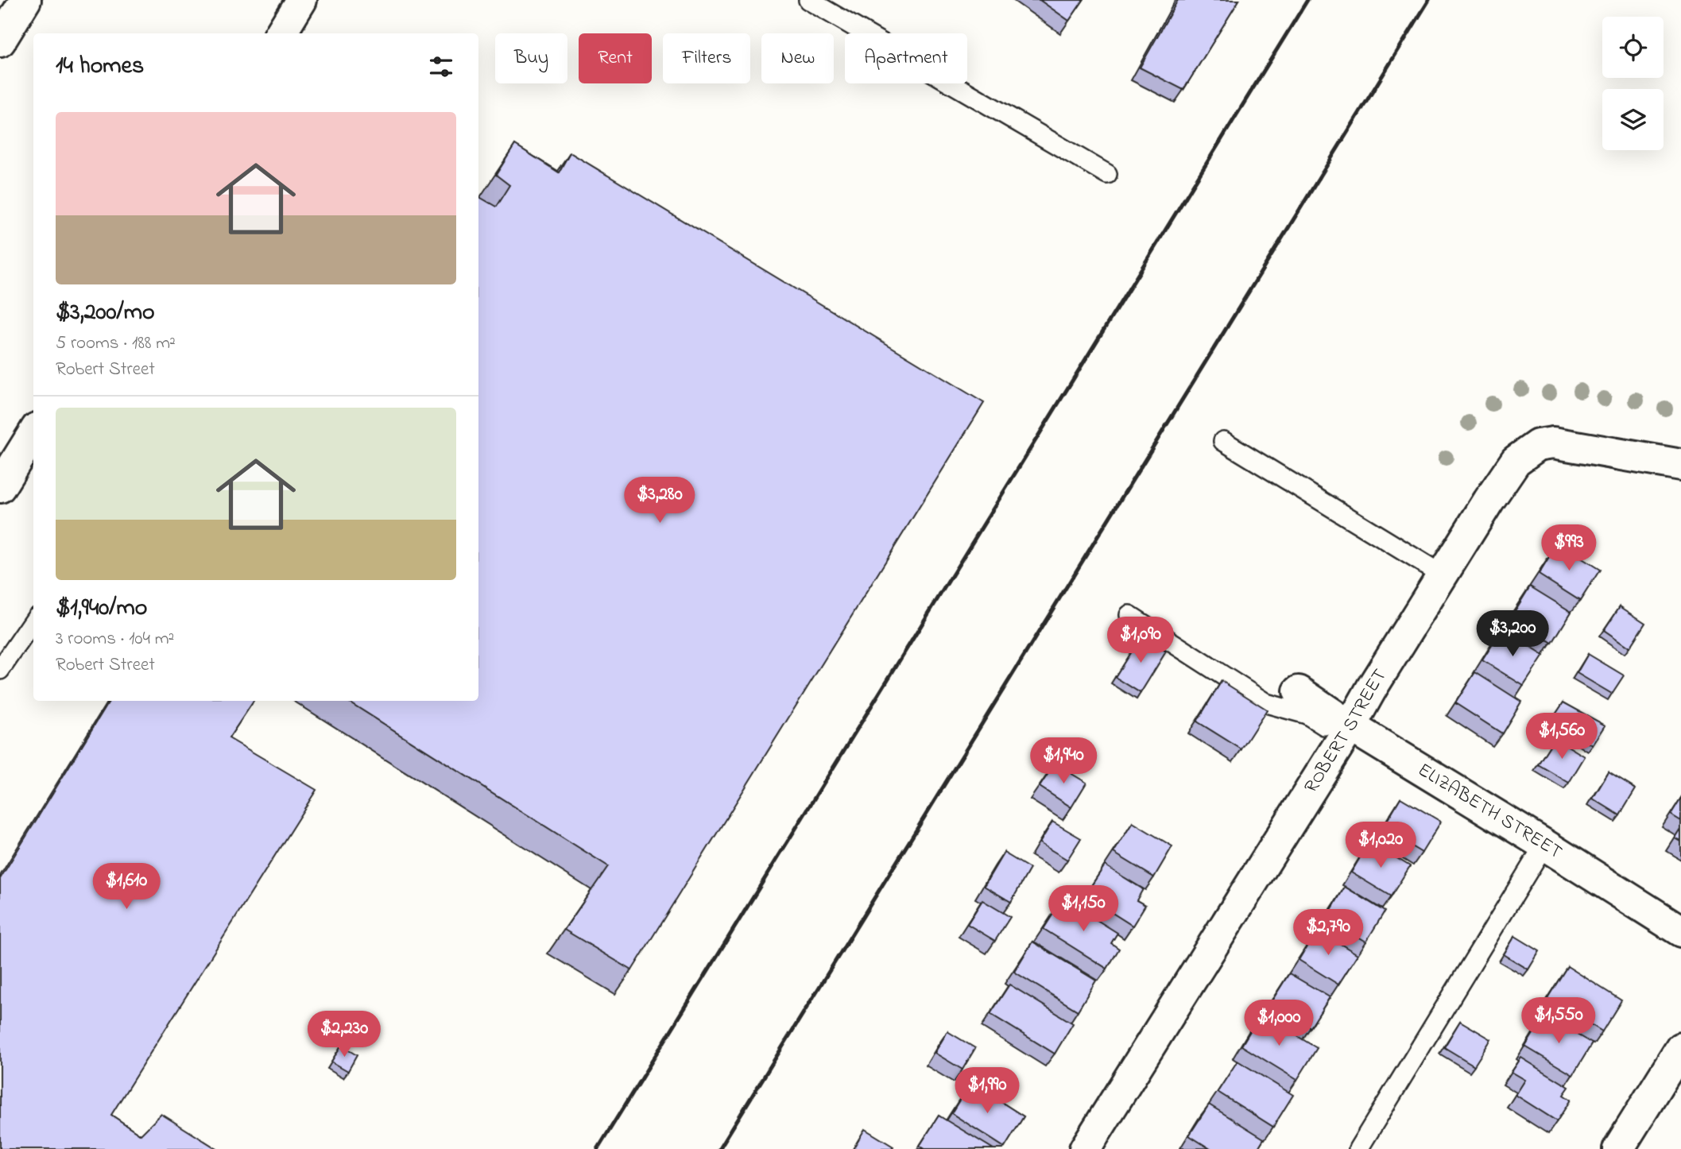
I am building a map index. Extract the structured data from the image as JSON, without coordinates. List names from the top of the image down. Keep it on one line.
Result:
{"streets":{"main road":["ROBERT STREET","ELIZABETH STREET"]},"crossings":[["ROBERT STREET","ELIZABETH STREET"]],"page":{"chip":["Buy","Rent","Filters","New","Apartment"],"heading":"14 homes","list":[{"name":"$3,200/mo","note":"5 rooms · 188 m² · Robert Street"},{"name":"$1,940/mo","note":"3 rooms · 104 m² · Robert Street"}],"price":["$3,280","$993","$3,200","$1,090","$1,560","$1,940","$1,020","$1,610","$1,150","$2,790","$1,550","$1,000","$2,230","$1,990"]}}
